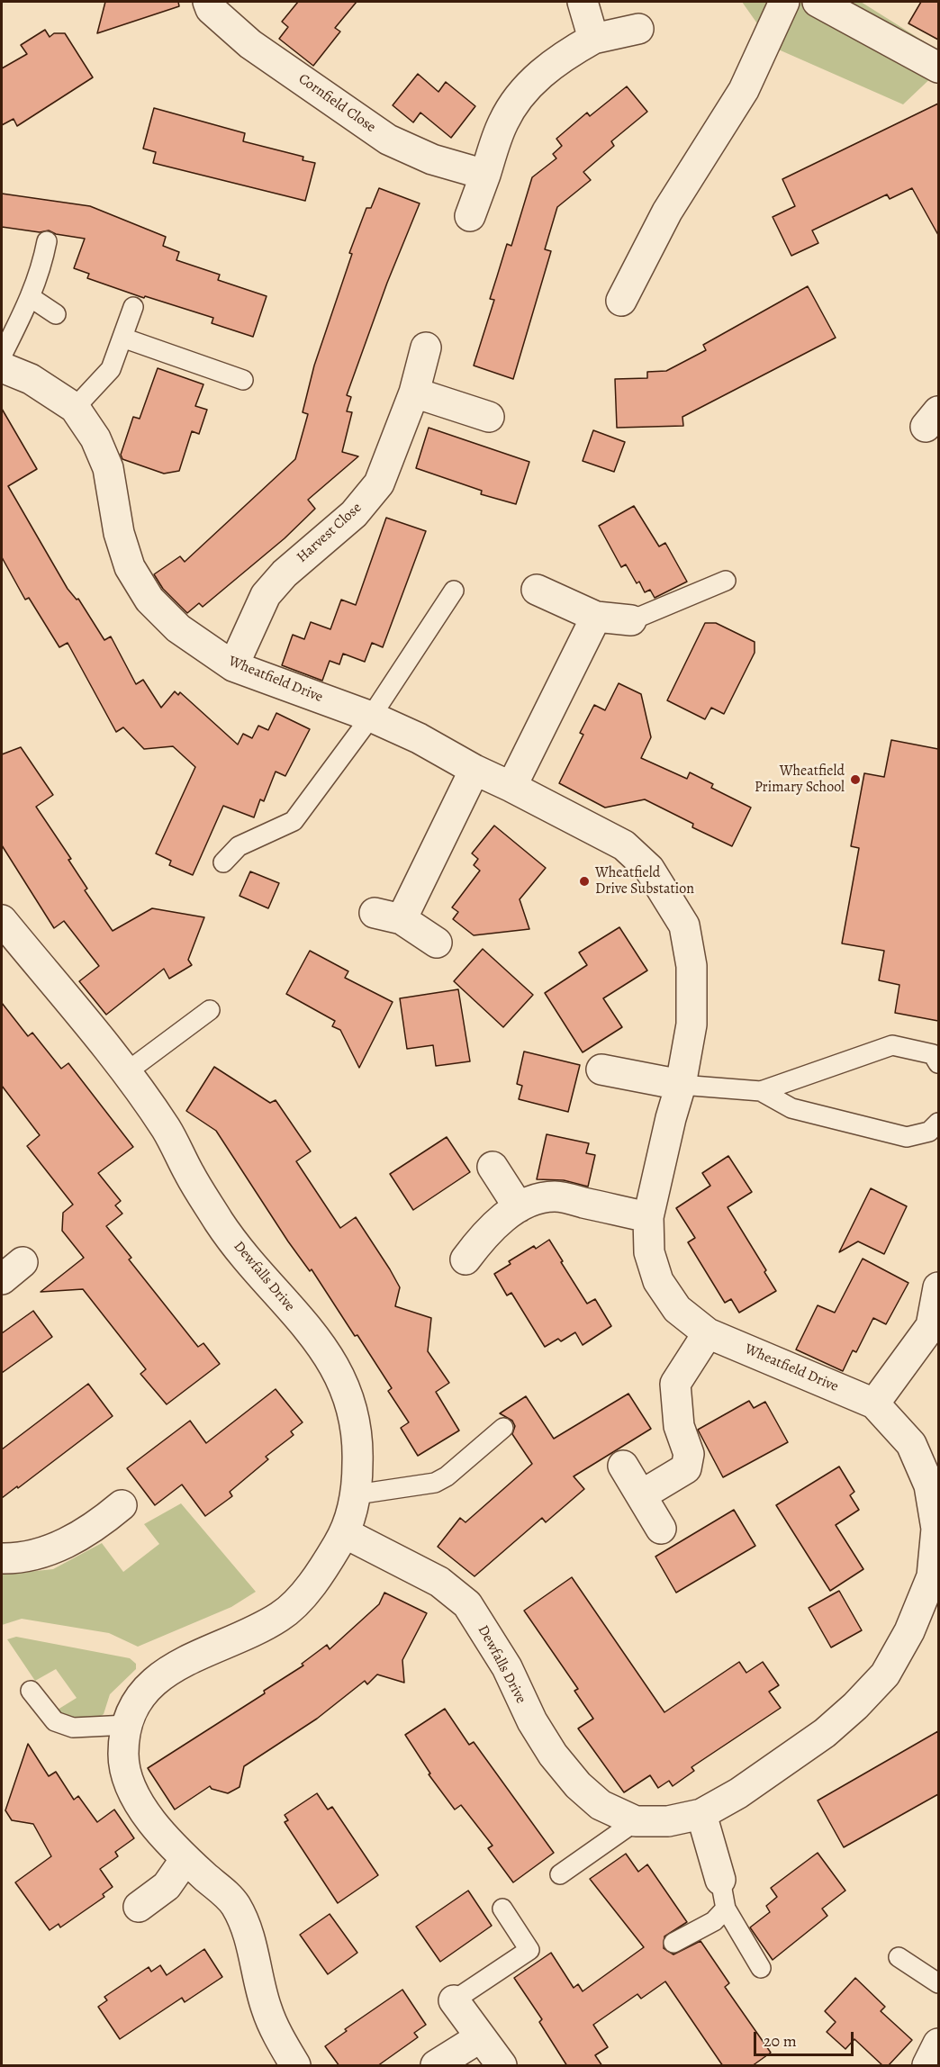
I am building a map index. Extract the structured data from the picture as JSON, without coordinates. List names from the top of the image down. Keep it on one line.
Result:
{"streets":{"street":["Cornfield Close","Harvest Close","Wheatfield Drive","Dewfalls Drive"]},"crossings":[["Harvest Close","Wheatfield Drive"],["Wheatfield Drive","Dewfalls Drive"]],"places":["Wheatfield Primary School","Wheatfield Drive Substation"],"scale_bar":"20 m"}
